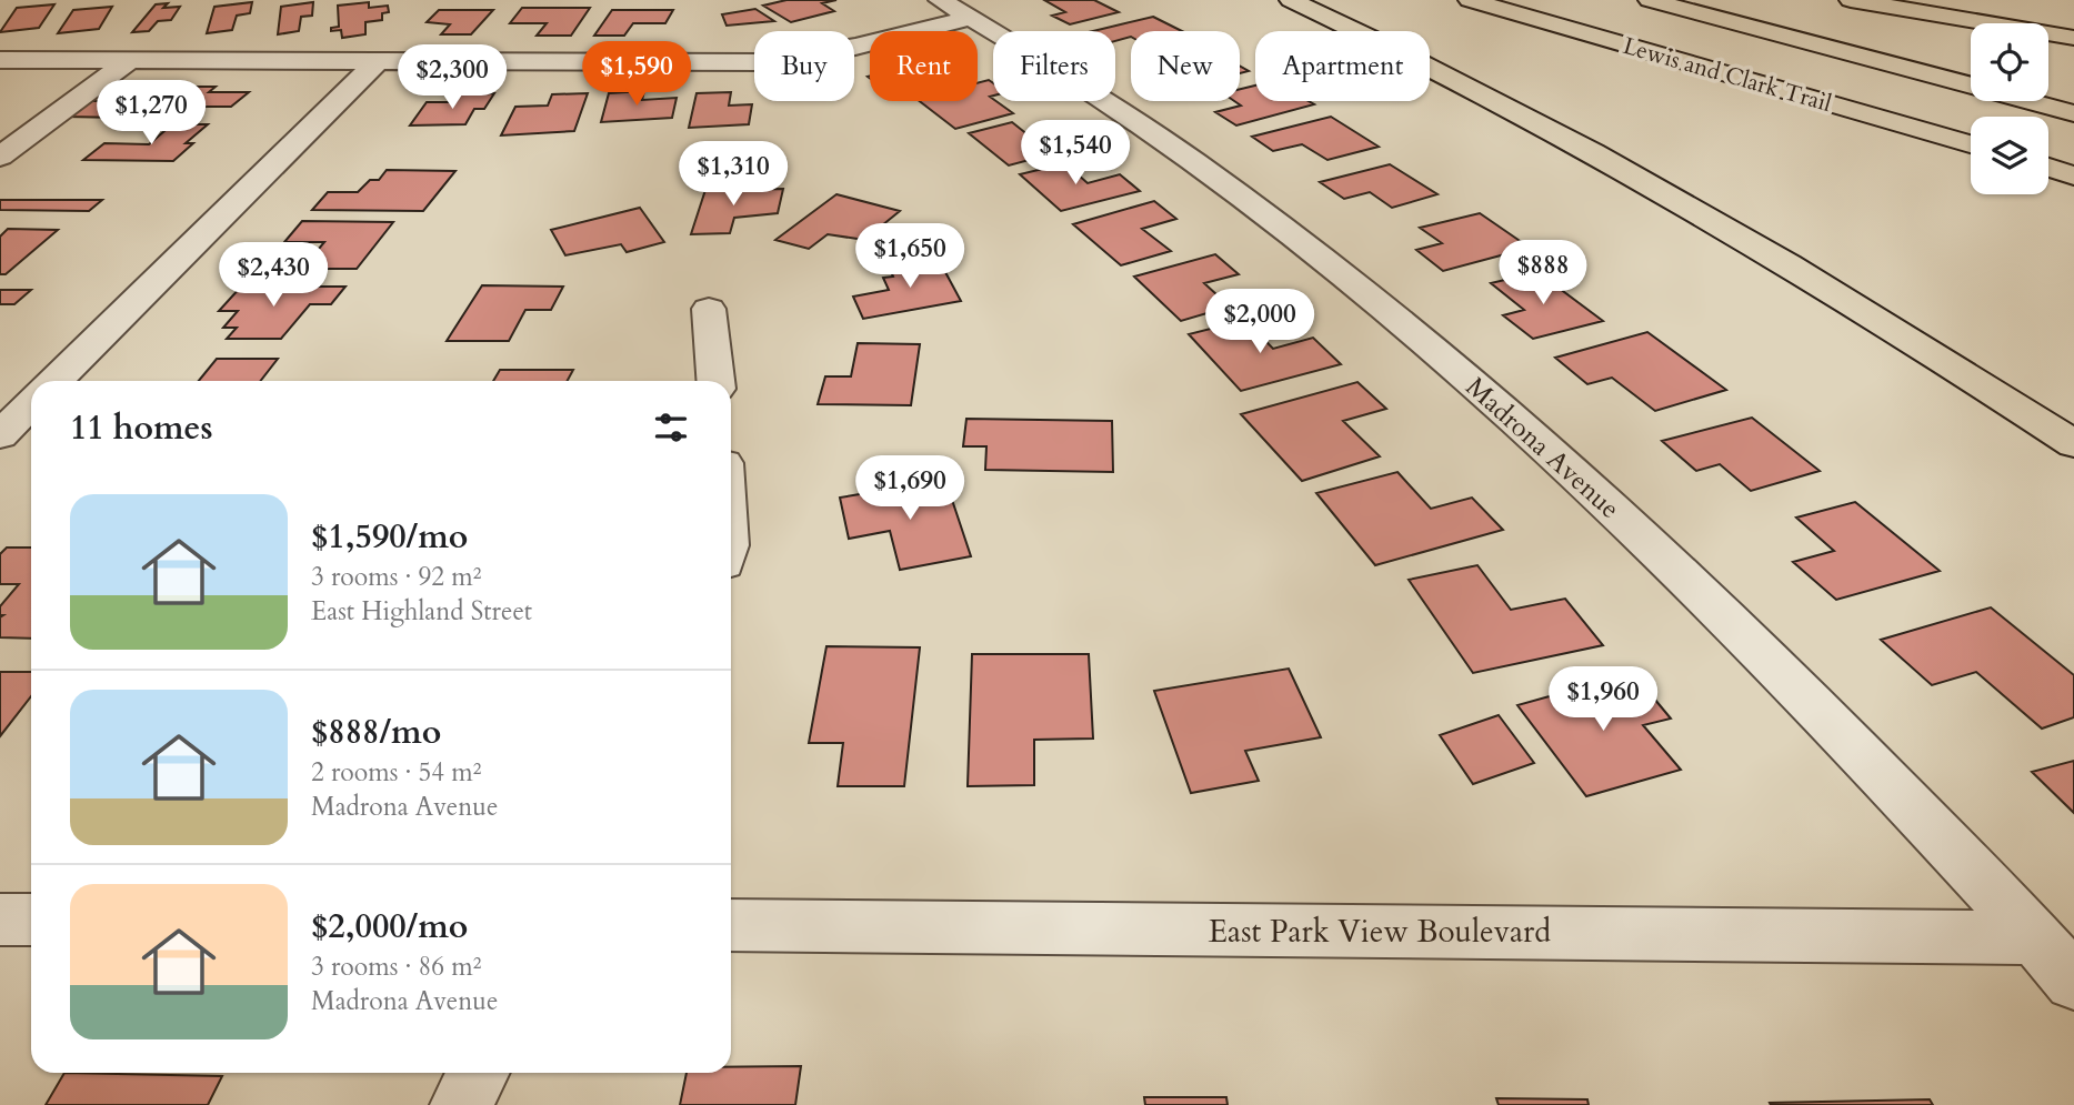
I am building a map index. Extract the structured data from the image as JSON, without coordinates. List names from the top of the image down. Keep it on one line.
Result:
{"streets":{"highway":["Lewis and Clark Trail"],"street":["Madrona Avenue","East Park View Boulevard"]},"crossings":[["Madrona Avenue","East Park View Boulevard"]],"page":{"chip":["Buy","Rent","Filters","New","Apartment"],"price":["$1,590","$2,300","$1,270","$1,540","$1,310","$1,650","$888","$2,430","$2,000","$1,690","$1,960"],"heading":"11 homes","list":[{"name":"$1,590/mo","note":"3 rooms · 92 m² · East Highland Street"},{"name":"$888/mo","note":"2 rooms · 54 m² · Madrona Avenue"},{"name":"$2,000/mo","note":"3 rooms · 86 m² · Madrona Avenue"}]}}
